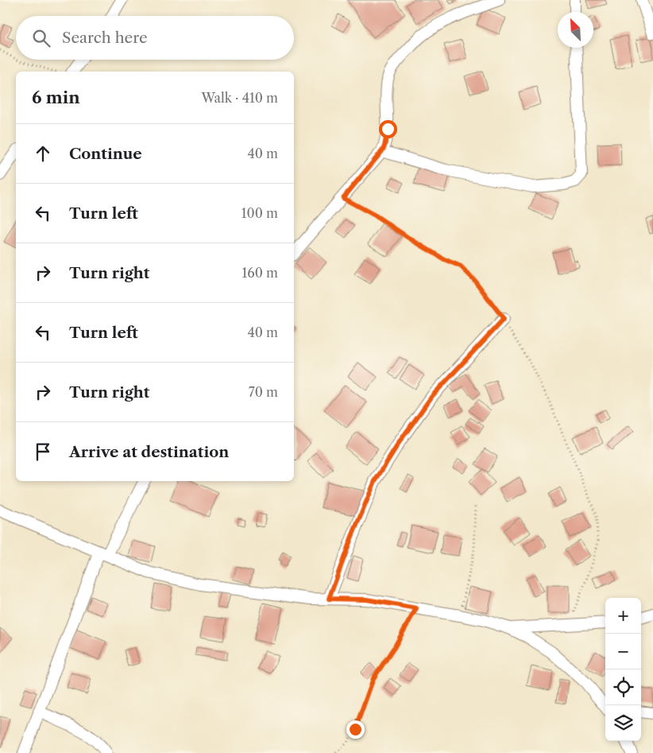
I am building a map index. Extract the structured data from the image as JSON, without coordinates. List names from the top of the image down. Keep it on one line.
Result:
{"north":"top left","page":{"search":"Search here","heading":["6 min","Walk · 410 m"],"list":[["Continue","40 m"],["Turn left","100 m"],["Turn right","160 m"],["Turn left","40 m"],["Turn right","70 m"],"Arrive at destination"],"map_buttons":["+","−"]}}
